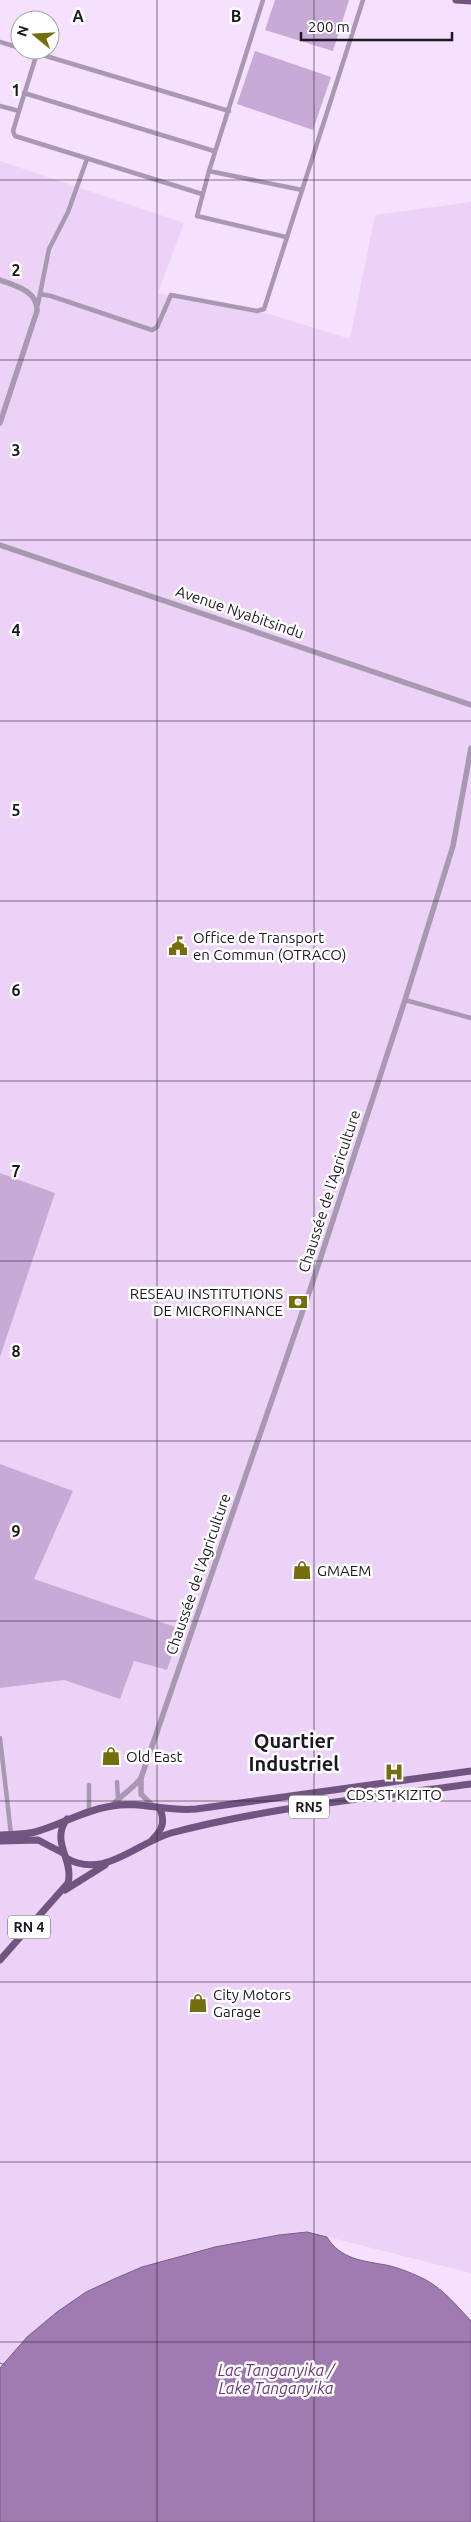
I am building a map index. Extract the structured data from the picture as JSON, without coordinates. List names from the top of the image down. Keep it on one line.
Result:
{"streets":{"main road":["RN5","RN 4"],"street":["Avenue Nyabitsindu","Chaussée de l'Agriculture"]},"crossings":[["Chaussée de l'Agriculture","RN5"],["RN5","RN 4"]],"districts":["Quartier Industriel"],"water":["Lac Tanganyika / Lake Tanganyika"],"places":{"public building":["Office de Transport en Commun (OTRACO)"],"bank":["RESEAU INSTITUTIONS DE MICROFINANCE"],"shop":["GMAEM","Old East","City Motors Garage"],"hospital":["CDS ST KIZITO"]},"scale_bar":"200 m","north":"left","grid":{"columns":["A","B"],"rows":["1","2","3","4","5","6","7","8","9"]}}
